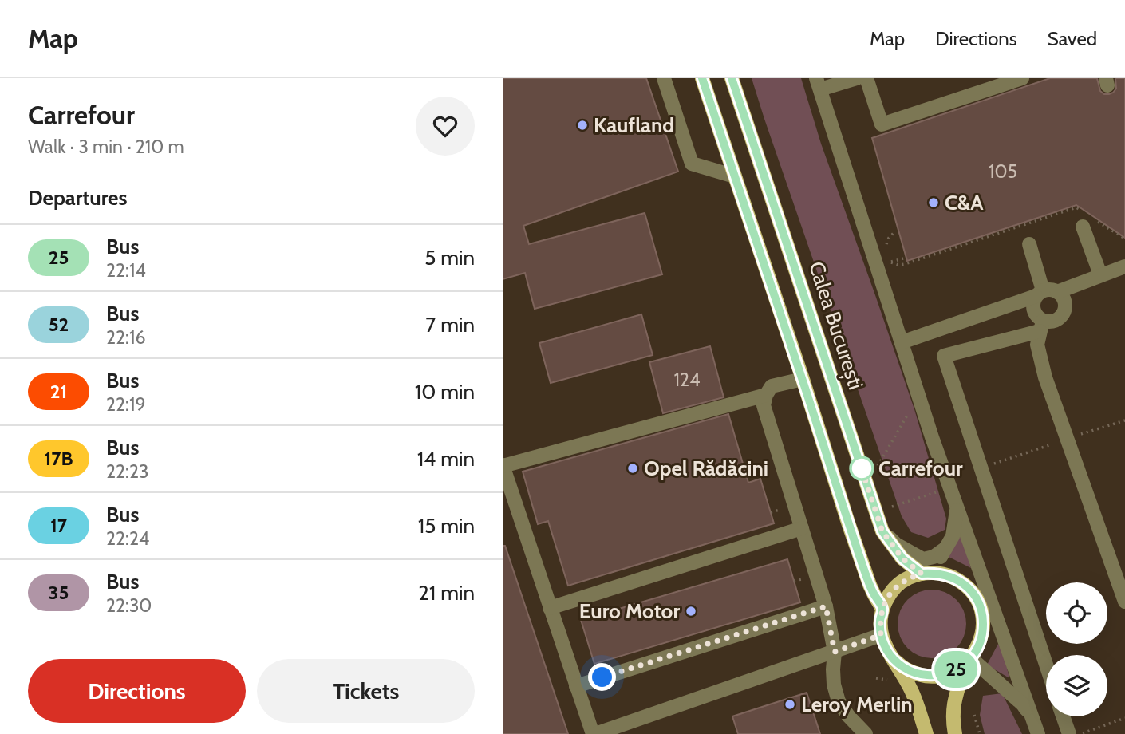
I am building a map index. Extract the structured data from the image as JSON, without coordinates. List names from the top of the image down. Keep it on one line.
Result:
{"streets":{"main road":["Calea București"]},"places":["Kaufland","C&A","Opel Rădăcini","Carrefour","Euro Motor","Leroy Merlin"],"lines":["bus line 25"],"house_numbers":["105","124"],"page":{"header":"Map","nav":["Map","Directions","Saved"],"heading":[["Carrefour","Walk · 3 min · 210 m"],"Departures"],"on_map":"25","list":[{"mark":"25","name":"Bus","note":"22:14","value":"5 min"},{"mark":"52","name":"Bus","note":"22:16","value":"7 min"},{"mark":"21","name":"Bus","note":"22:19","value":"10 min"},{"mark":"17B","name":"Bus","note":"22:23","value":"14 min"},{"mark":"17","name":"Bus","note":"22:24","value":"15 min"},{"mark":"35","name":"Bus","note":"22:30","value":"21 min"}],"buttons":["Directions","Tickets"]}}
